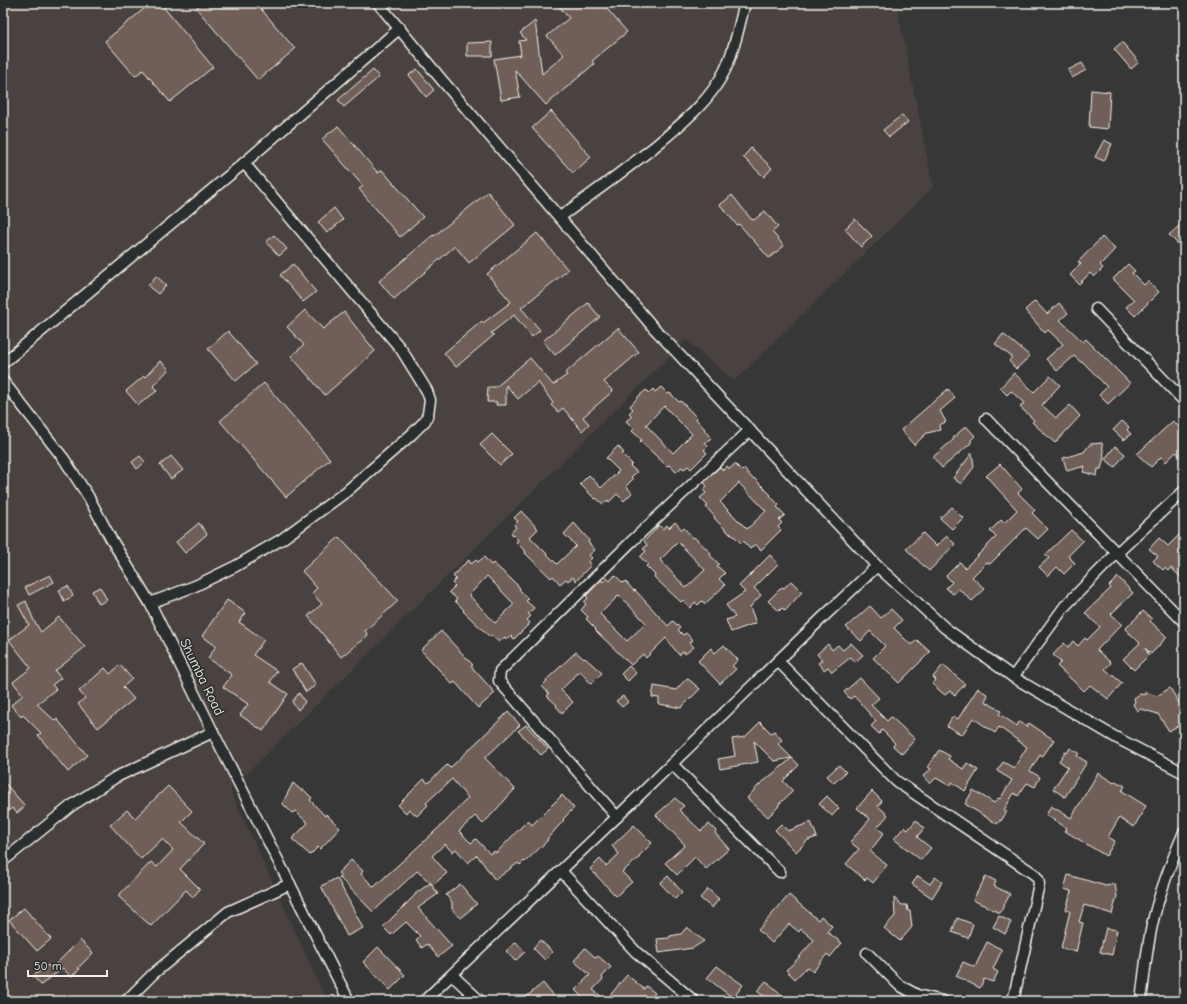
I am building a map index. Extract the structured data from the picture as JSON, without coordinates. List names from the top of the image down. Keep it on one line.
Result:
{"streets":{"street":["Shumba Road"]},"scale_bar":"50 m"}
